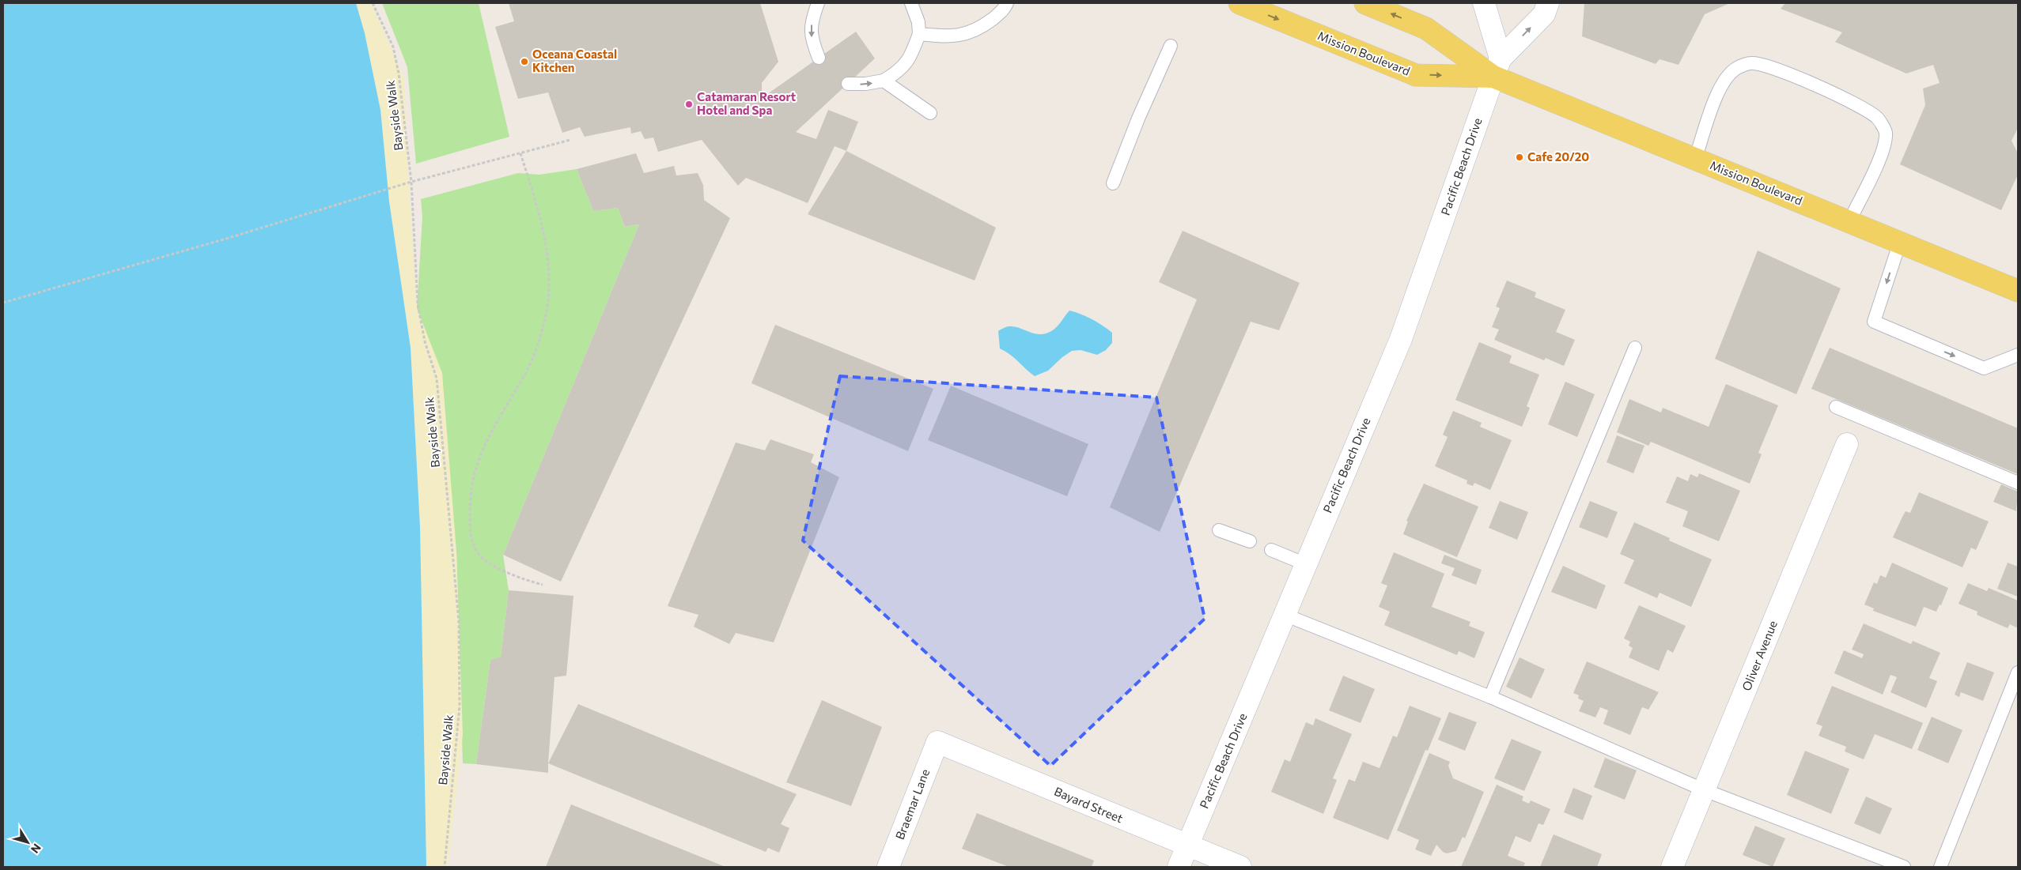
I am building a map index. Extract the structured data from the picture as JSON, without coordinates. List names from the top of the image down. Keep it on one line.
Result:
{"streets":{"main road":["Mission Boulevard"],"street":["Pacific Beach Drive","Oliver Avenue","Braemar Lane","Bayard Street"],"path":["Bayside Walk"]},"crossings":[["Mission Boulevard","Pacific Beach Drive"],["Pacific Beach Drive","Bayard Street"],["Braemar Lane","Bayard Street"]],"places":["Oceana Coastal Kitchen","Catamaran Resort Hotel and Spa","Cafe 20/20"],"north":"bottom right"}
